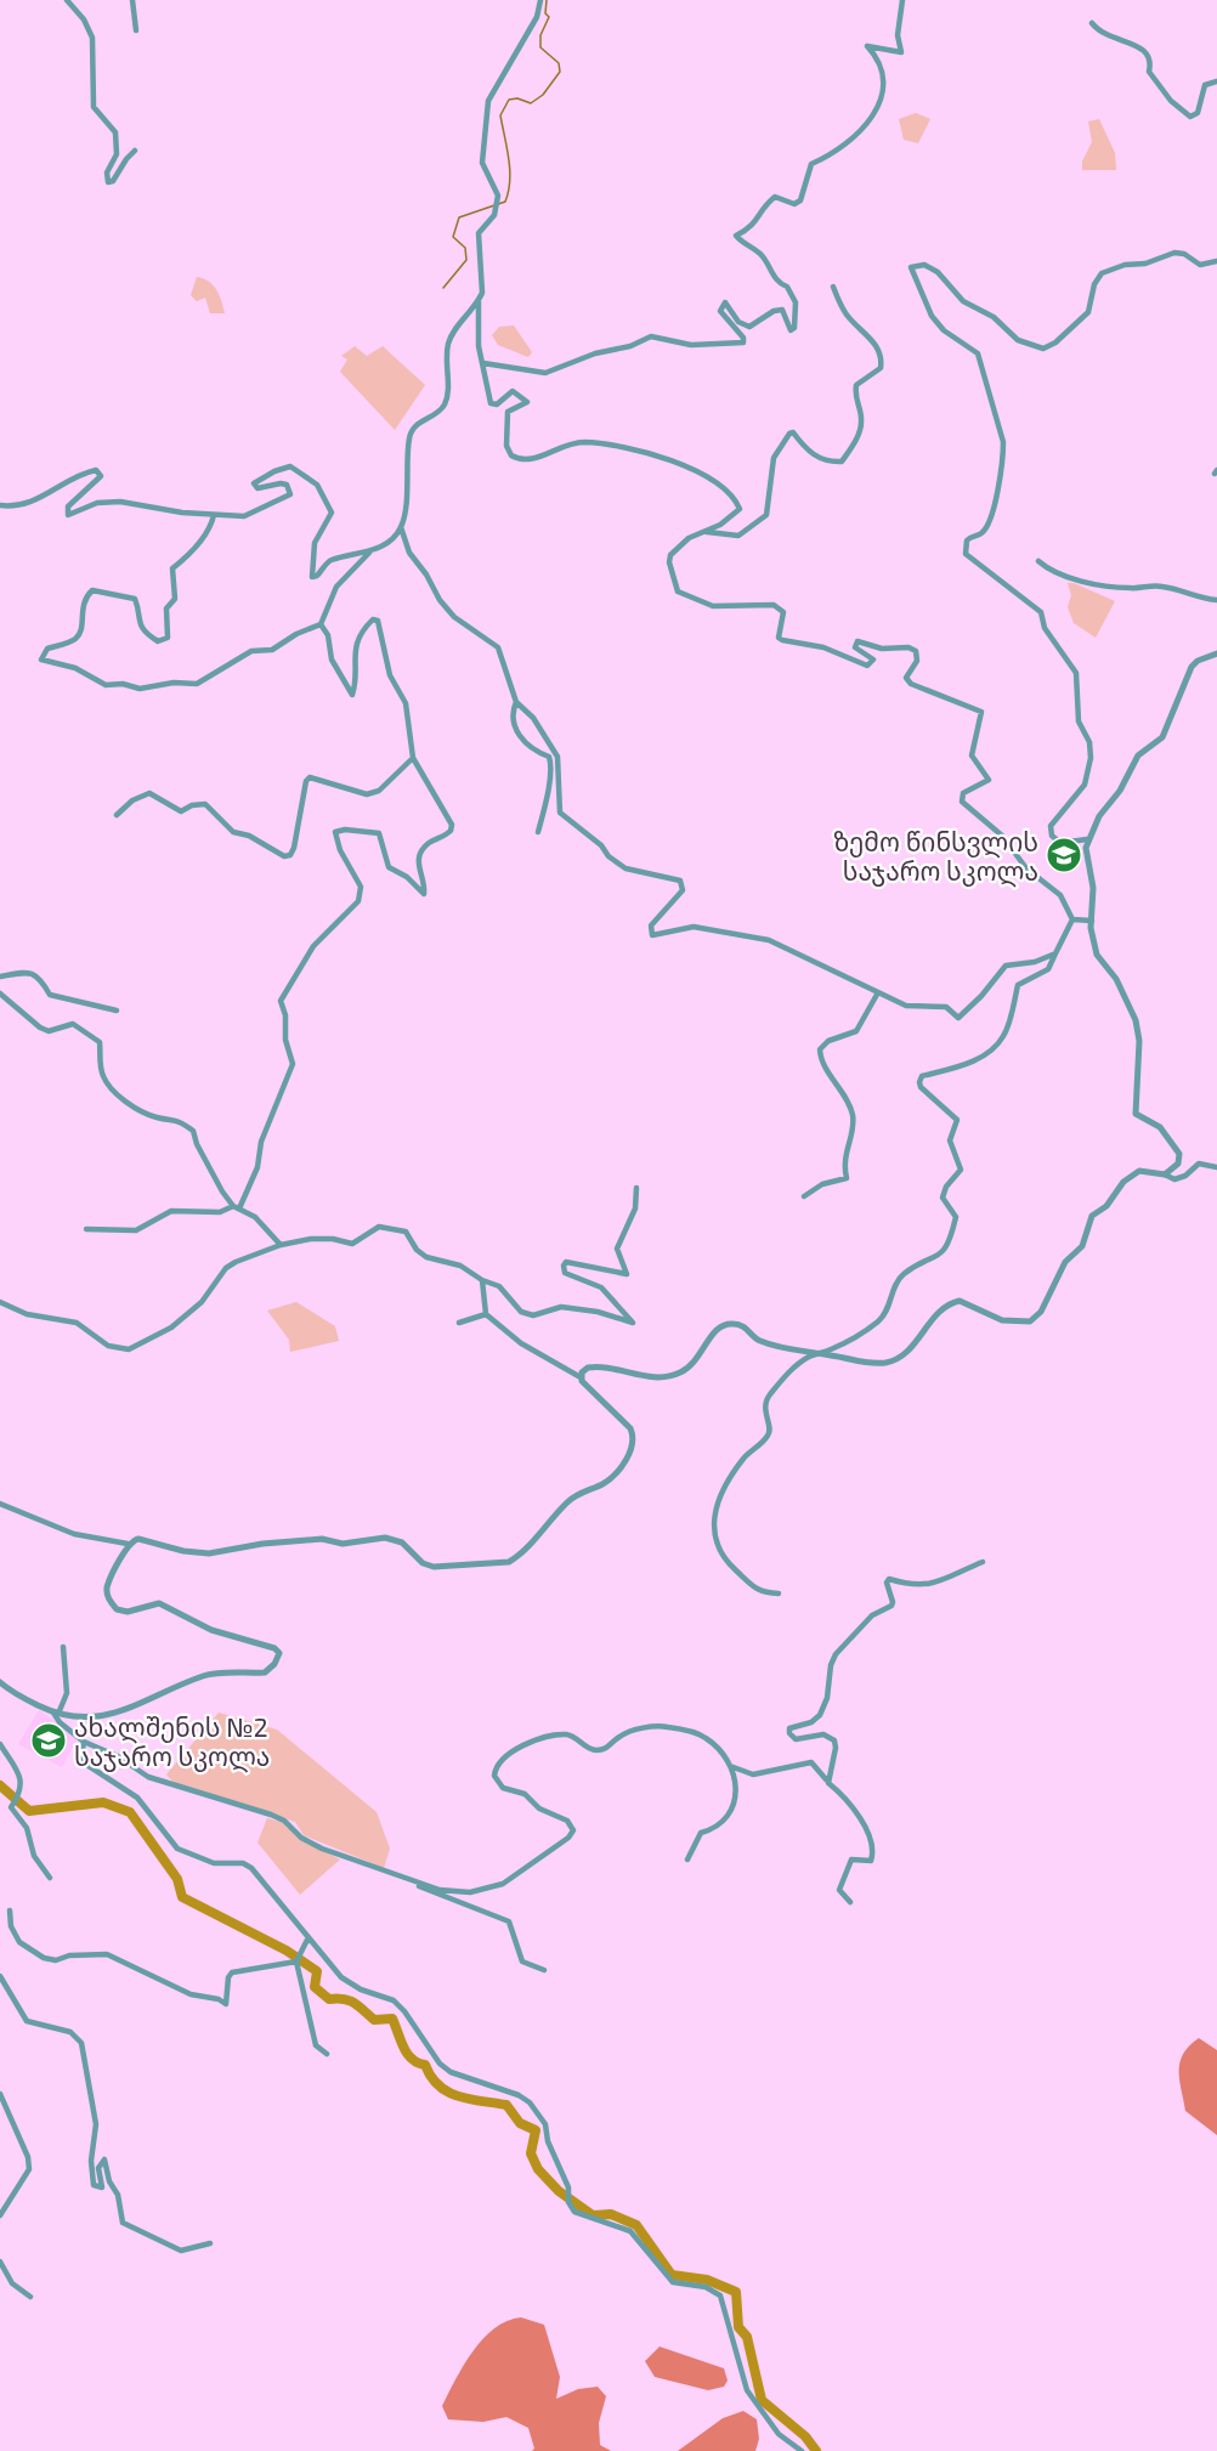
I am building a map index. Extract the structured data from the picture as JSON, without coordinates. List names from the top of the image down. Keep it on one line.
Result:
{"places":{"school or university":["ზემო წინსვლის საჯარო სკოლა","ახალშენის №2 საჯარო სკოლა"]}}
